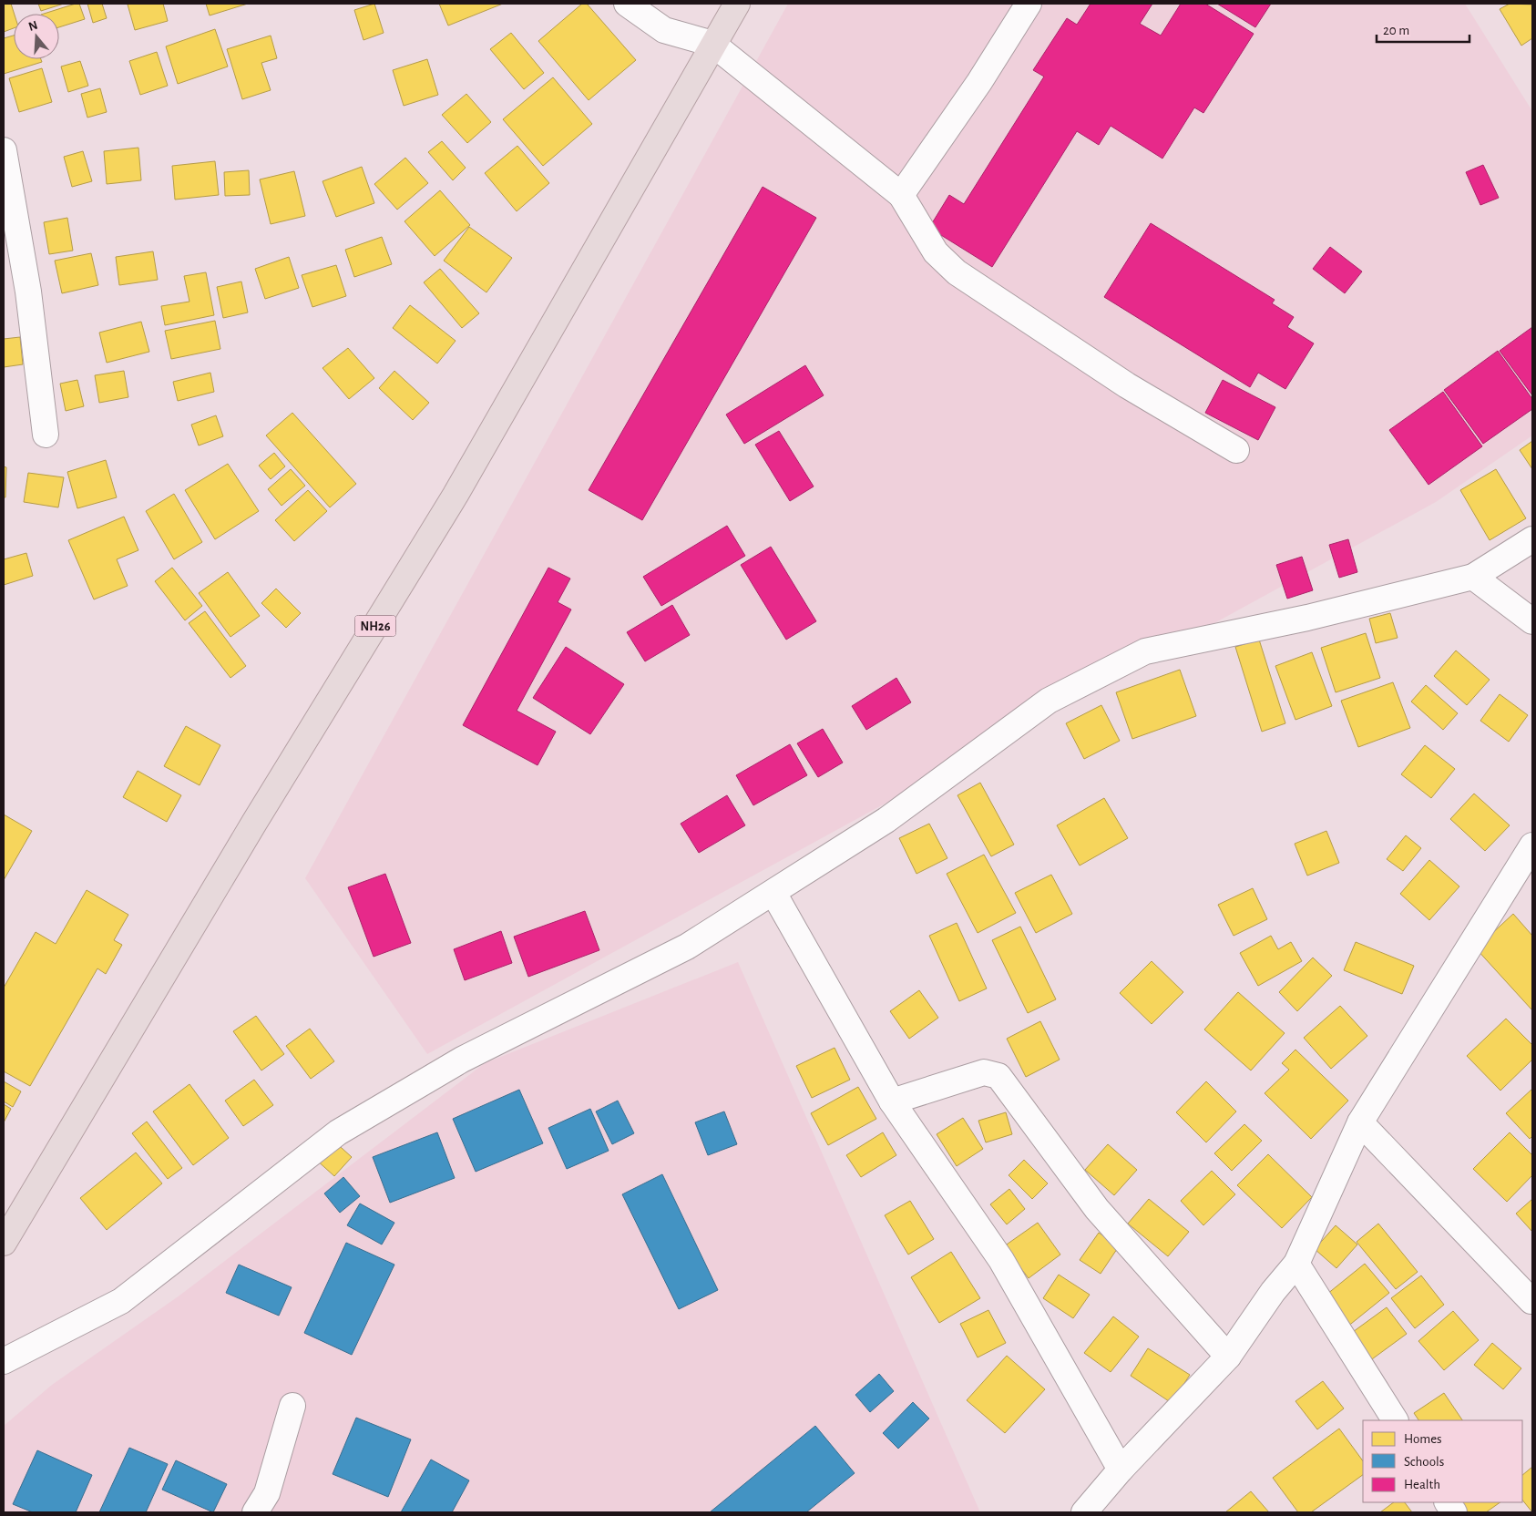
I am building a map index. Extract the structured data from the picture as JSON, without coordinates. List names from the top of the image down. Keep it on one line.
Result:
{"streets":{"highway":["NH26"]},"legend":["Homes","Schools","Health"],"scale_bar":"20 m","north":"top"}
